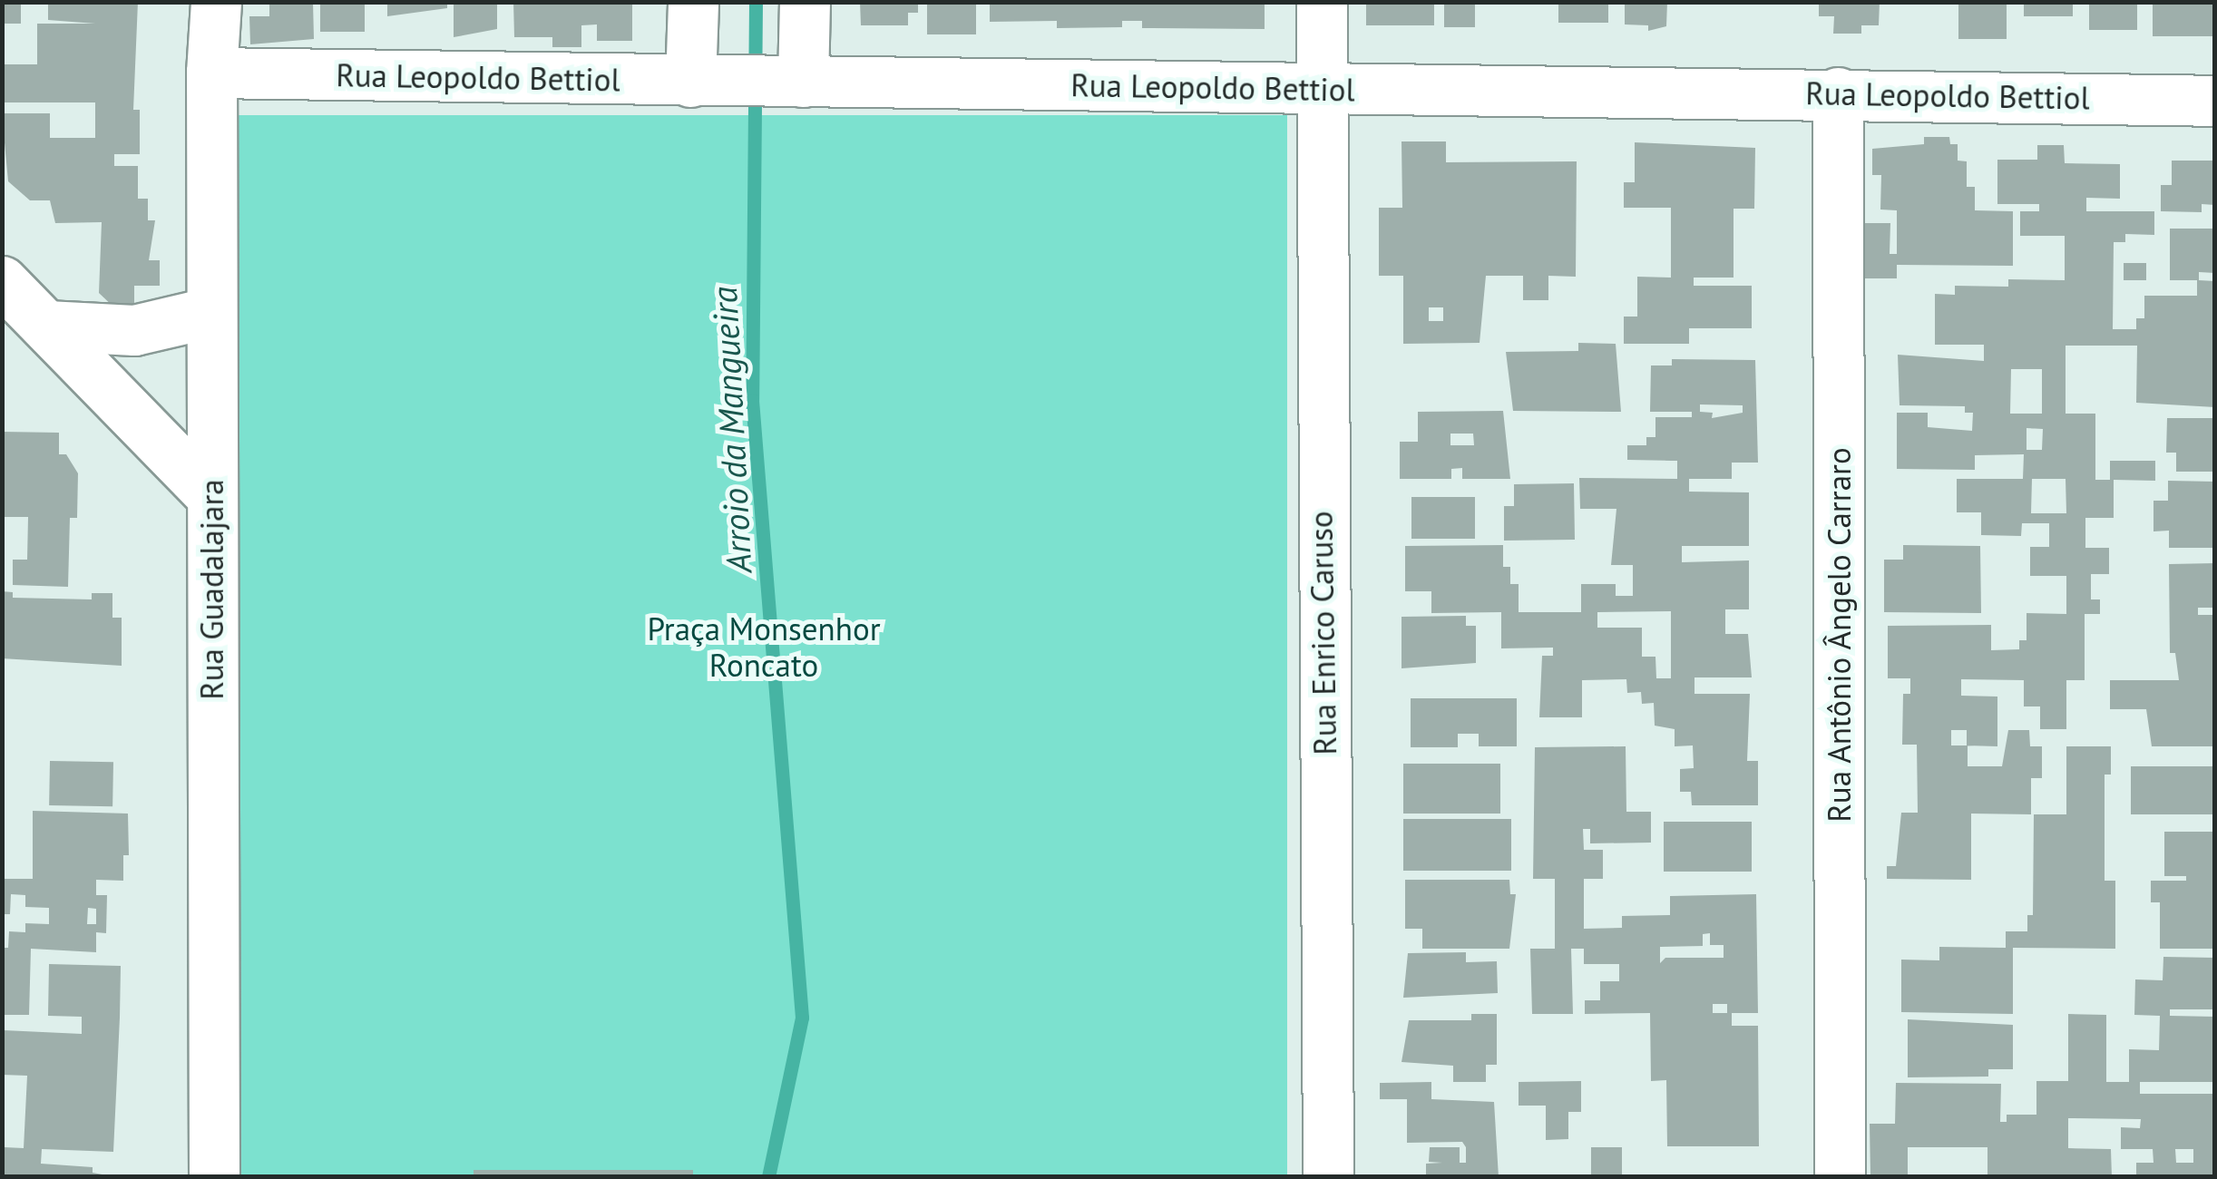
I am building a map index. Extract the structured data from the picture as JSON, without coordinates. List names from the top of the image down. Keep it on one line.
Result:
{"streets":{"street":["Rua Leopoldo Bettiol","Rua Guadalajara","Rua Enrico Caruso","Rua Antônio Ângelo Carraro"]},"crossings":[["Rua Leopoldo Bettiol","Rua Guadalajara"],["Rua Leopoldo Bettiol","Rua Enrico Caruso"],["Rua Leopoldo Bettiol","Rua Antônio Ângelo Carraro"]],"water":["Arroio da Mangueira"],"parks":["Praça Monsenhor Roncato"]}
